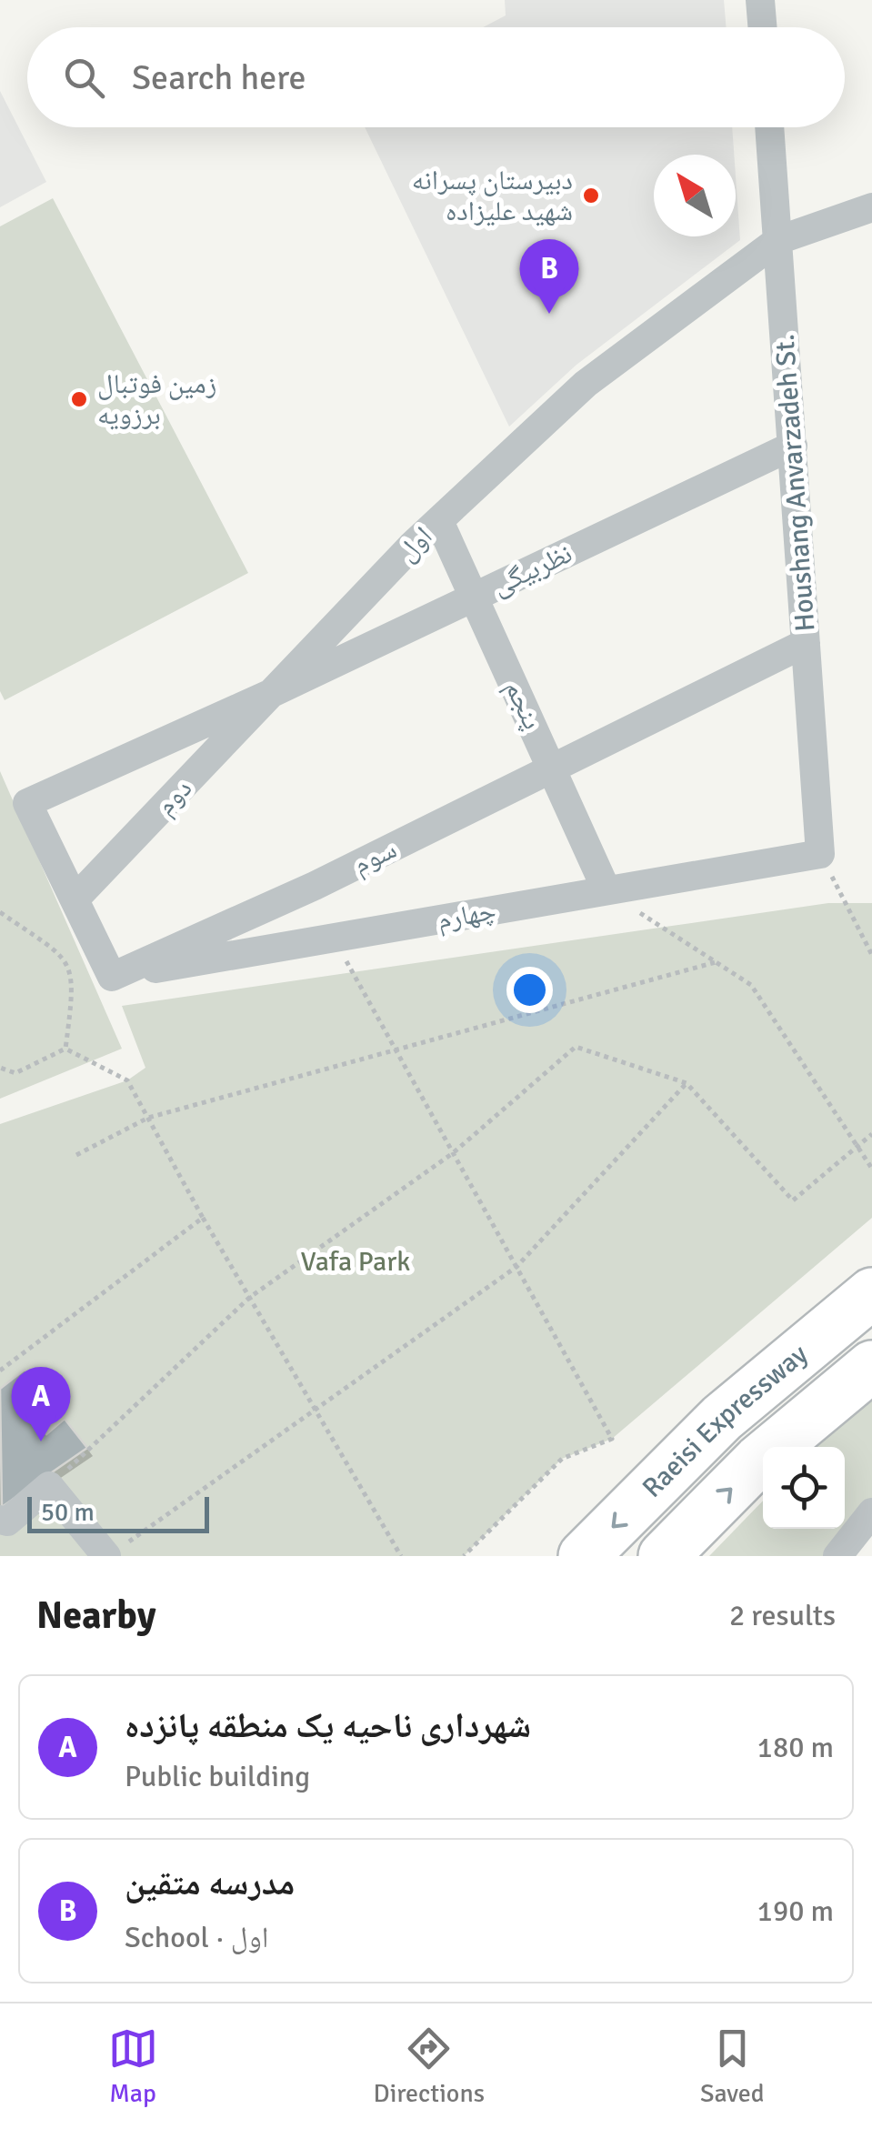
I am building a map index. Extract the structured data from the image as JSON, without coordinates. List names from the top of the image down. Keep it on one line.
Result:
{"streets":{"highway":["Raeisi Expressway"],"street":["Houshang Anvarzadeh St.","اول","نظربیگی","پنجم","دوم","سوم","چهارم"]},"crossings":[["Houshang Anvarzadeh St.","اول"],["Houshang Anvarzadeh St.","نظربیگی"],["Houshang Anvarzadeh St.","سوم"],["Houshang Anvarzadeh St.","چهارم"],["اول","نظربیگی"],["اول","پنجم"],["اول","دوم"],["نظربیگی","پنجم"],["نظربیگی","دوم"],["پنجم","سوم"],["پنجم","چهارم"],["سوم","چهارم"]],"parks":["Vafa Park"],"places":["دبیرستان پسرانه شهید علیزاده","زمین فوتبال برزویه"],"scale_bar":"50 m","north":"top left","page":{"search":"Search here","pins":["B","A"],"scale":"50 m","heading":["Nearby","2 results"],"list":[{"mark":"A","name":"شهرداری ناحیه یک منطقه پانزده","note":"Public building","value":"180 m"},{"mark":"B","name":"مدرسه متقین","note":"School · اول","value":"190 m"}],"nav":["Map","Directions","Saved"]}}
